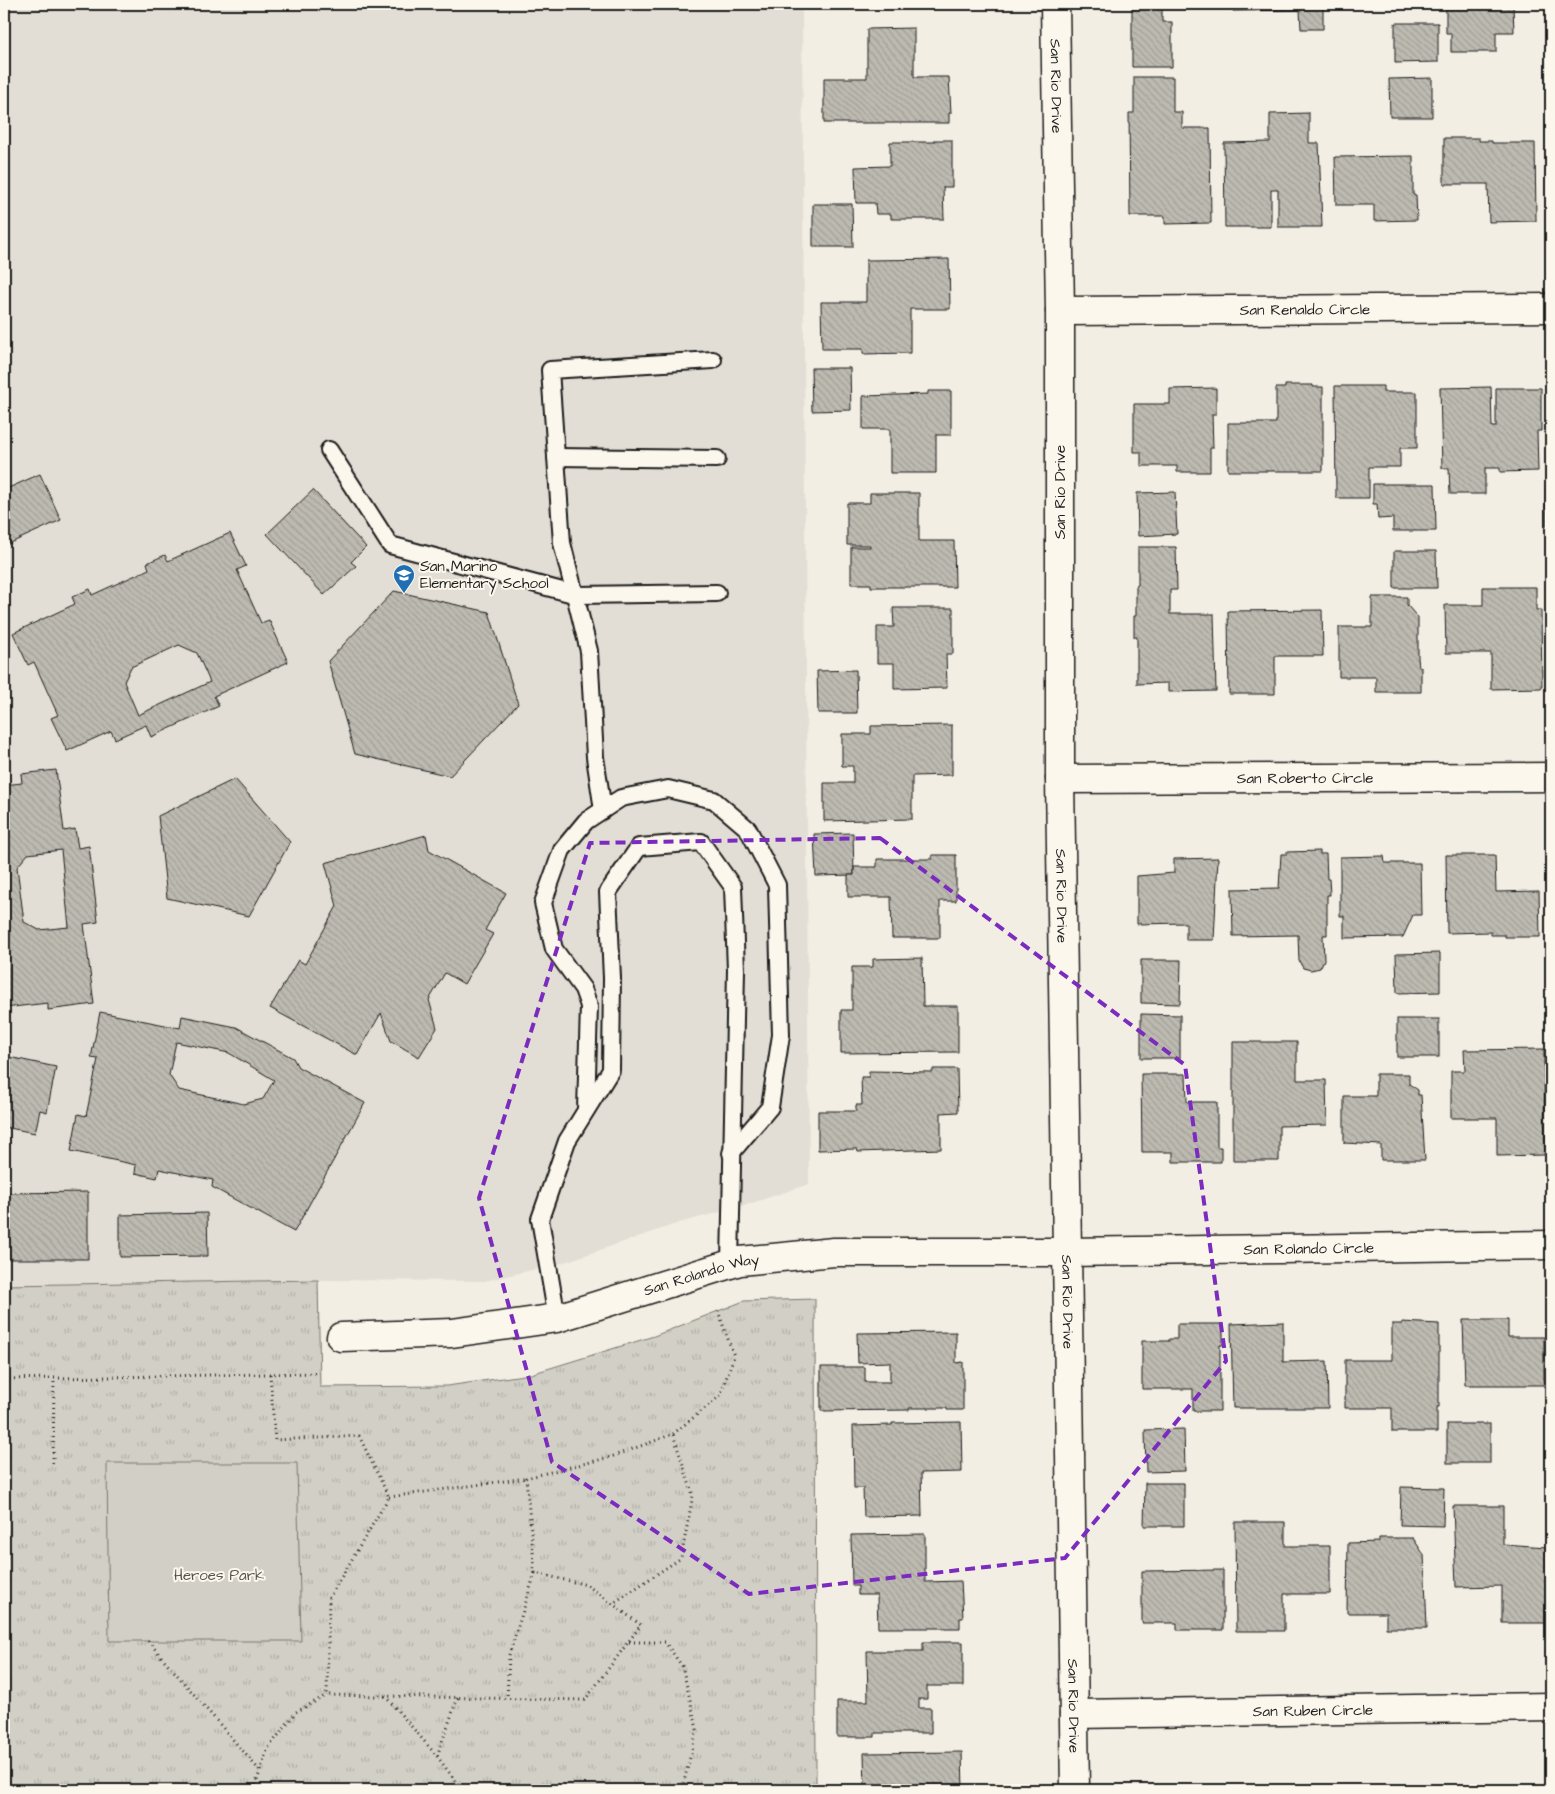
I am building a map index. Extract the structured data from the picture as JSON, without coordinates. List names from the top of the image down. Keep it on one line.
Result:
{"streets":{"street":["San Rio Drive","San Renaldo Circle","San Roberto Circle","San Rolando Circle","San Rolando Way","San Ruben Circle"]},"crossings":[["San Rio Drive","San Renaldo Circle"],["San Rio Drive","San Roberto Circle"],["San Rio Drive","San Rolando Circle"],["San Rio Drive","San Rolando Way"],["San Rio Drive","San Ruben Circle"],["San Rolando Circle","San Rolando Way"]],"parks":["Heroes Park"],"places":{"school or university":["San Marino Elementary School"]}}
